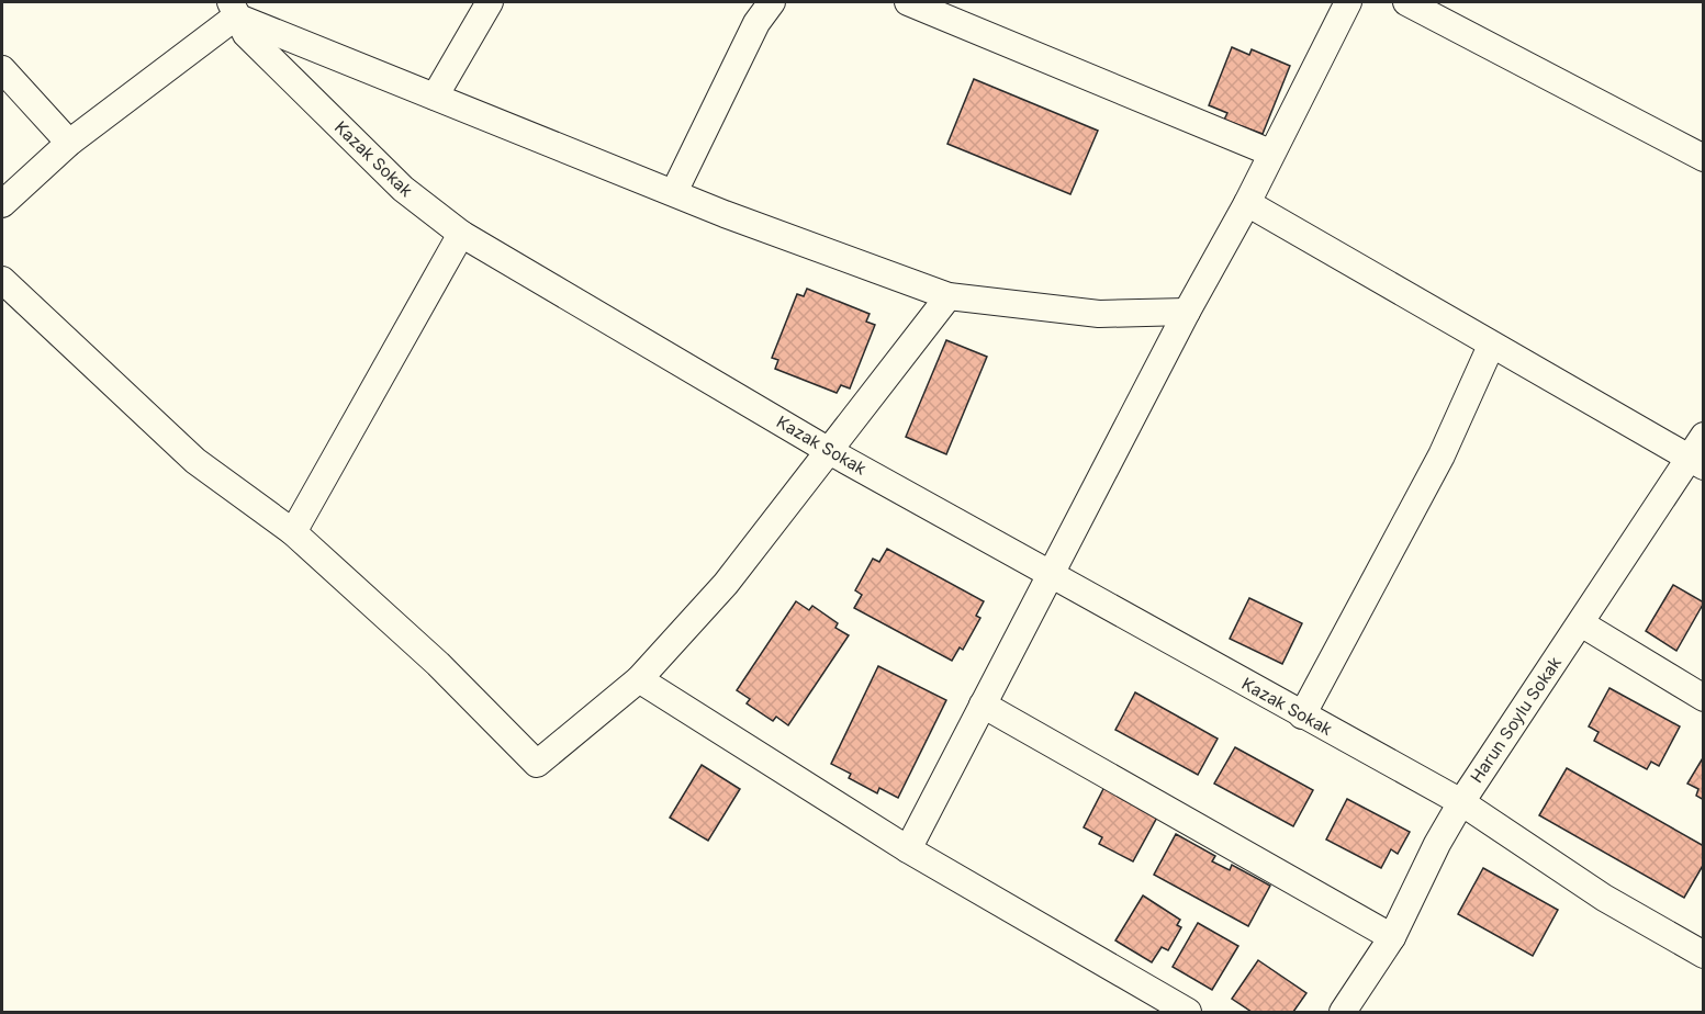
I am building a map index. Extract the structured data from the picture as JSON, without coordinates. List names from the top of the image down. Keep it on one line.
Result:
{"streets":{"street":["Kazak Sokak","Harun Soylu Sokak"]},"crossings":[["Kazak Sokak","Harun Soylu Sokak"]]}
